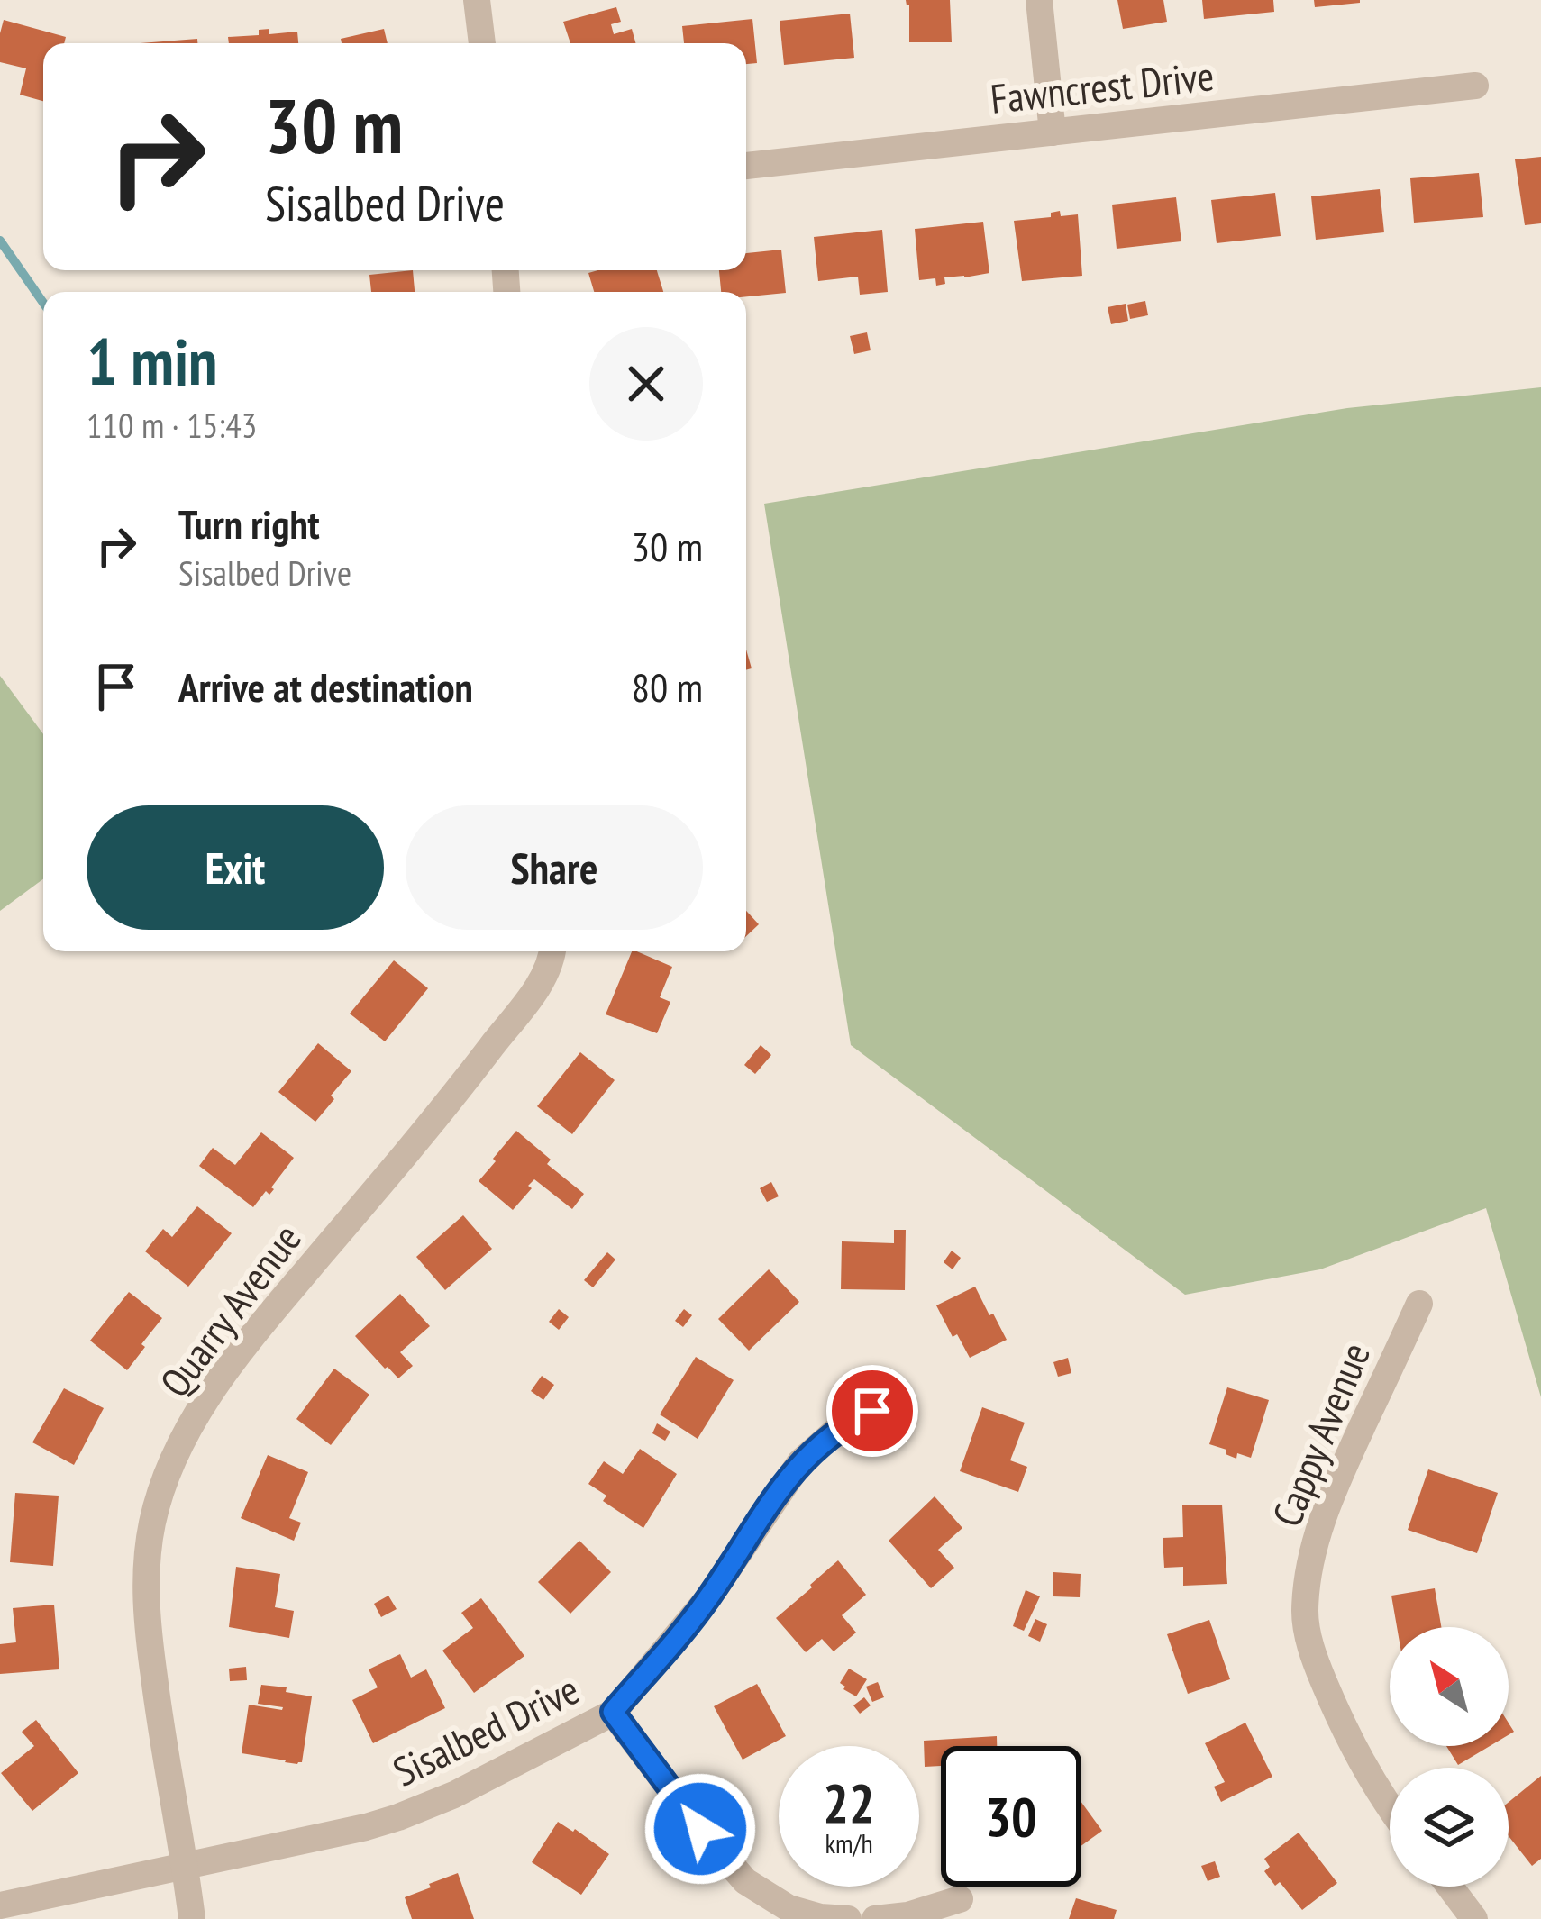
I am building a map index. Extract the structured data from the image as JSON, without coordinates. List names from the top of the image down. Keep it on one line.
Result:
{"streets":{"street":["Fawncrest Drive","Quarry Avenue","Cappy Avenue","Sisalbed Drive"]},"crossings":[["Quarry Avenue","Sisalbed Drive"]],"north":"top left","page":{"turn":["30 m","Sisalbed Drive"],"heading":["1 min","110 m · 15:43"],"list":[{"name":"Turn right","note":"Sisalbed Drive","value":"30 m"},{"name":"Arrive at destination","value":"80 m"}],"buttons":["Exit","Share"],"speed":"22 km/h","limit":"30"}}
